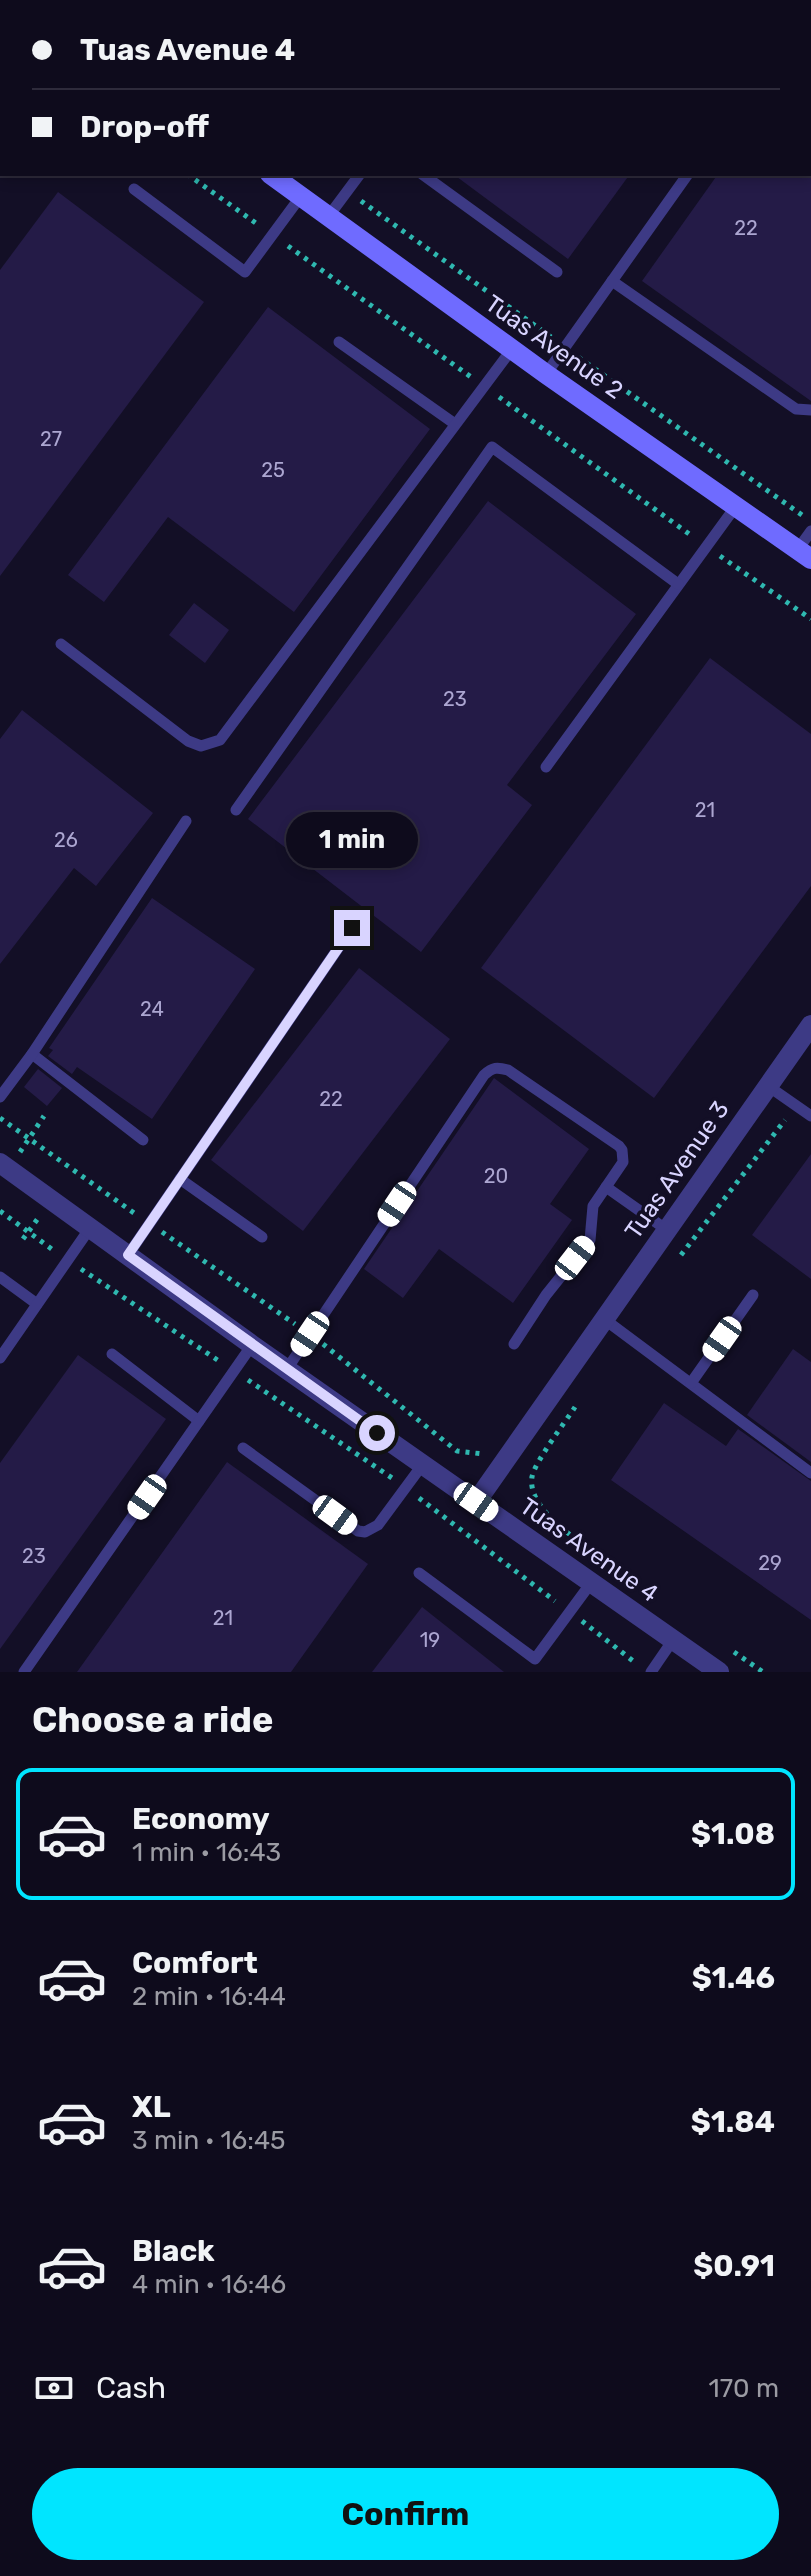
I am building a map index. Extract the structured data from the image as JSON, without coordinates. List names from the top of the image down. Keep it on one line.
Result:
{"streets":{"street":["Tuas Avenue 2","Tuas Avenue 3","Tuas Avenue 4"]},"crossings":[["Tuas Avenue 3","Tuas Avenue 4"]],"house_numbers":["22","27","25","23","21","26","24","22","20","23","29","21","19"],"page":{"banner":["Tuas Avenue 4","Drop-off"],"bubble":"1 min","heading":"Choose a ride","list":[{"name":"Economy","note":"1 min · 16:43","value":"$1.08"},{"name":"Comfort","note":"2 min · 16:44","value":"$1.46"},{"name":"XL","note":"3 min · 16:45","value":"$1.84"},{"name":"Black","note":"4 min · 16:46","value":"$0.91"}],"pay":["Cash","170 m"],"buttons":"Confirm"}}
